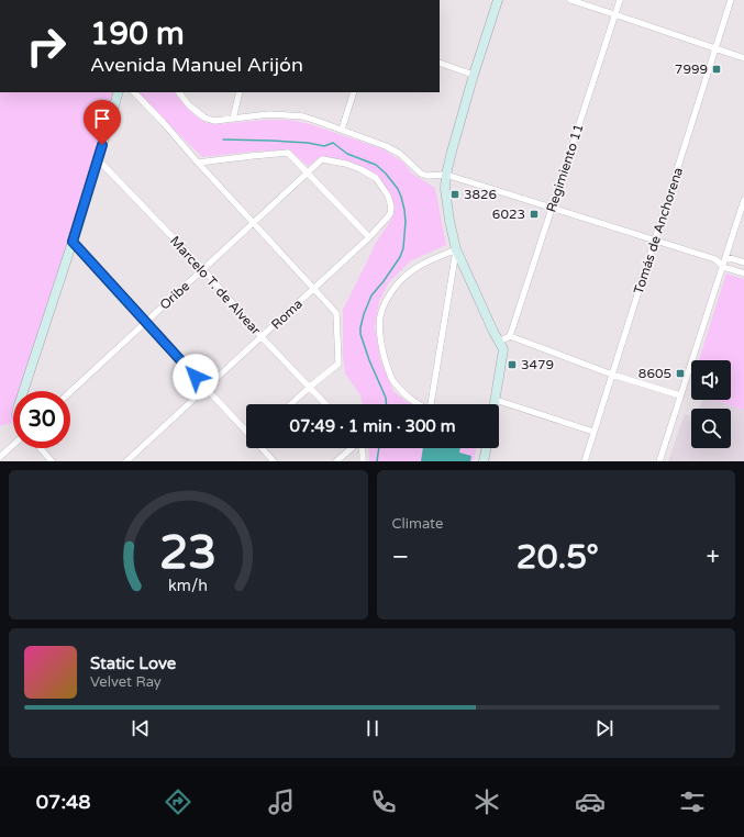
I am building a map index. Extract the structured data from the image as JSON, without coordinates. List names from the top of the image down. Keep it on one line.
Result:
{"streets":{"street":["Regimiento 11","Tomás de Anchorena","Marcelo T. de Alvear","Oribe","Roma"]},"crossings":[["Marcelo T. de Alvear","Oribe"],["Marcelo T. de Alvear","Roma"],["Oribe","Roma"]],"places":{"transit":["7999","3826","6023","3479","8605"]},"page":{"turn":["190 m","Avenida Manuel Arijón"],"limit":"30","trip":"07:49 · 1 min · 300 m","tile":"Climate","heat":["−","20.5°","+"],"song":["Static Love","Velvet Ray"],"tabs":"07:48","gauge":["23","km/h"]}}
